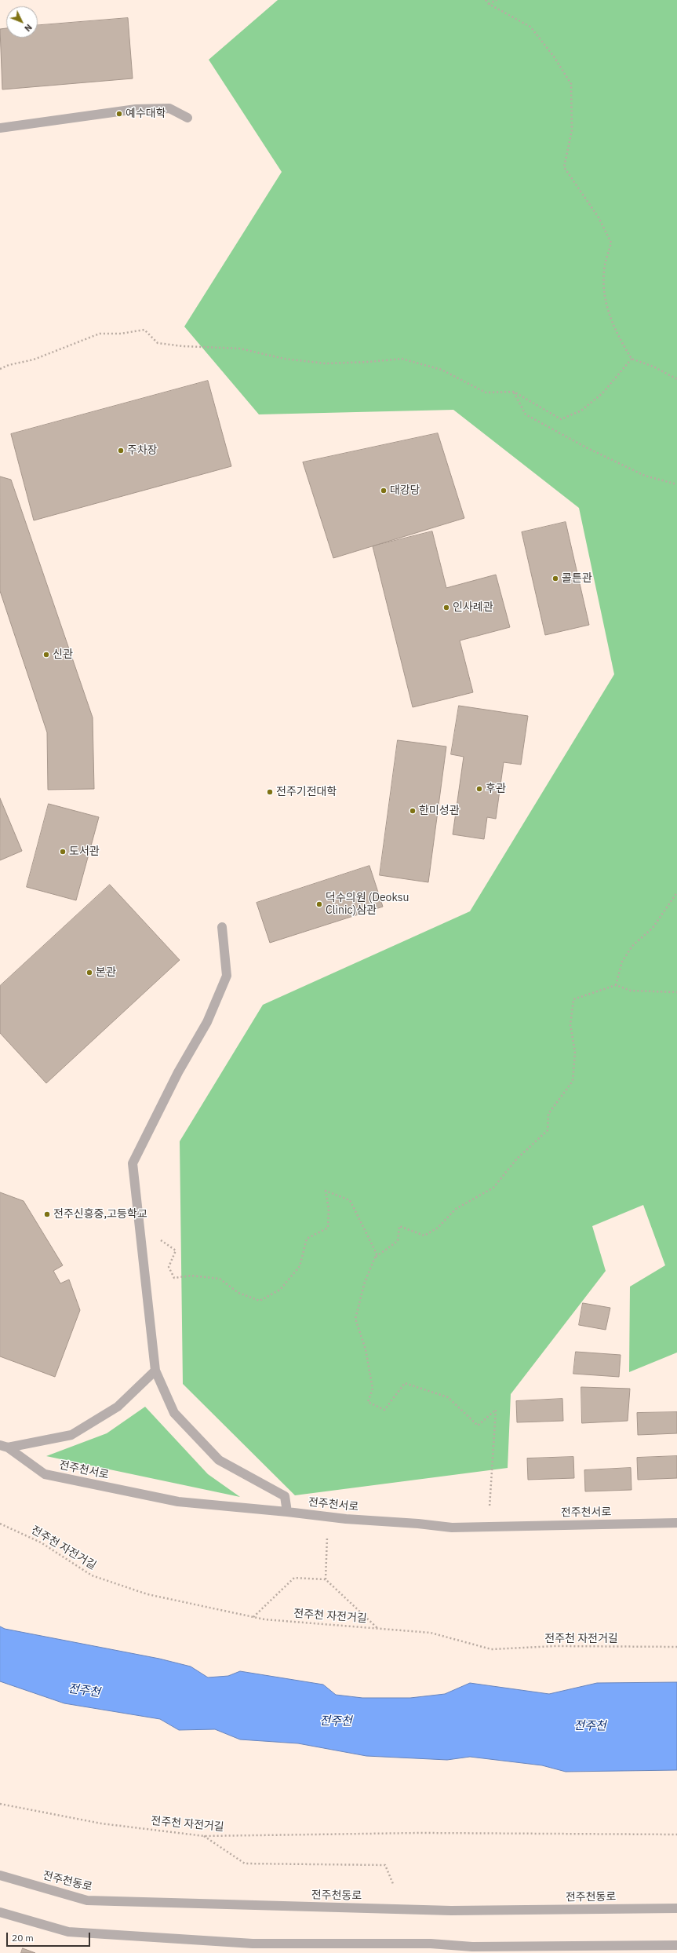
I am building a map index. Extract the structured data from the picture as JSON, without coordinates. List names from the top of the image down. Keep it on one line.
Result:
{"streets":{"street":["전주천서로","전주천동로"],"path":["전주천 자전거길"]},"water":["전주천"],"places":["예수대학","주차장","대강당","콜튼관","인사례관","신관","후관","전주기전대학","한미성관","도서관","덕수의원 (Deoksu Clinic)삼관","본관","전주신흥중,고등학교"],"scale_bar":"20 m","north":"bottom right"}
